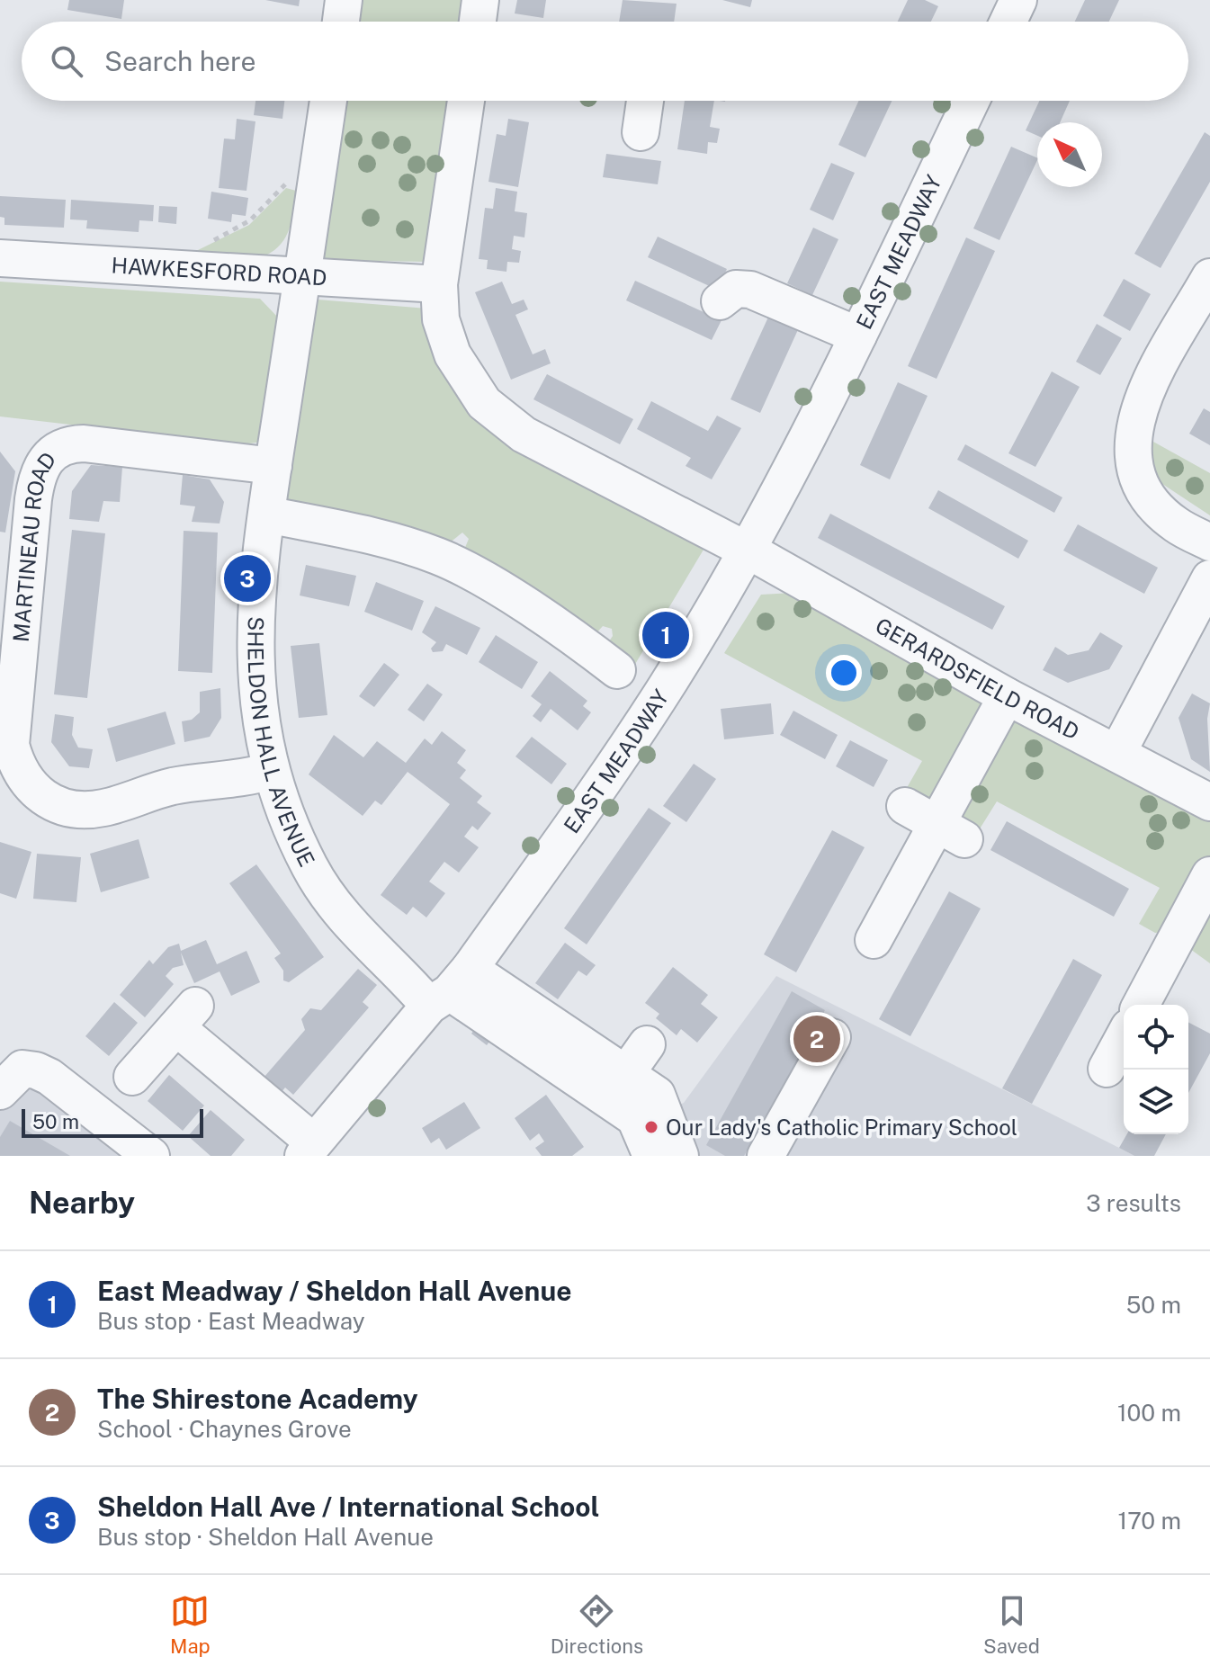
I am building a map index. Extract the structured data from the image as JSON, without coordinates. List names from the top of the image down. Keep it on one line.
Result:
{"streets":{"street":["EAST MEADWAY","HAWKESFORD ROAD","MARTINEAU ROAD","GERARDSFIELD ROAD","SHELDON HALL AVENUE"]},"crossings":[["EAST MEADWAY","GERARDSFIELD ROAD"],["EAST MEADWAY","SHELDON HALL AVENUE"],["HAWKESFORD ROAD","SHELDON HALL AVENUE"],["MARTINEAU ROAD","SHELDON HALL AVENUE"]],"places":["Our Lady's Catholic Primary School"],"scale_bar":"50 m","north":"top left","page":{"search":"Search here","pins":["3","1","2"],"scale":"50 m","heading":["Nearby","3 results"],"list":[{"mark":"1","name":"East Meadway / Sheldon Hall Avenue","note":"Bus stop · East Meadway","value":"50 m"},{"mark":"2","name":"The Shirestone Academy","note":"School · Chaynes Grove","value":"100 m"},{"mark":"3","name":"Sheldon Hall Ave / International School","note":"Bus stop · Sheldon Hall Avenue","value":"170 m"}],"nav":["Map","Directions","Saved"]}}
